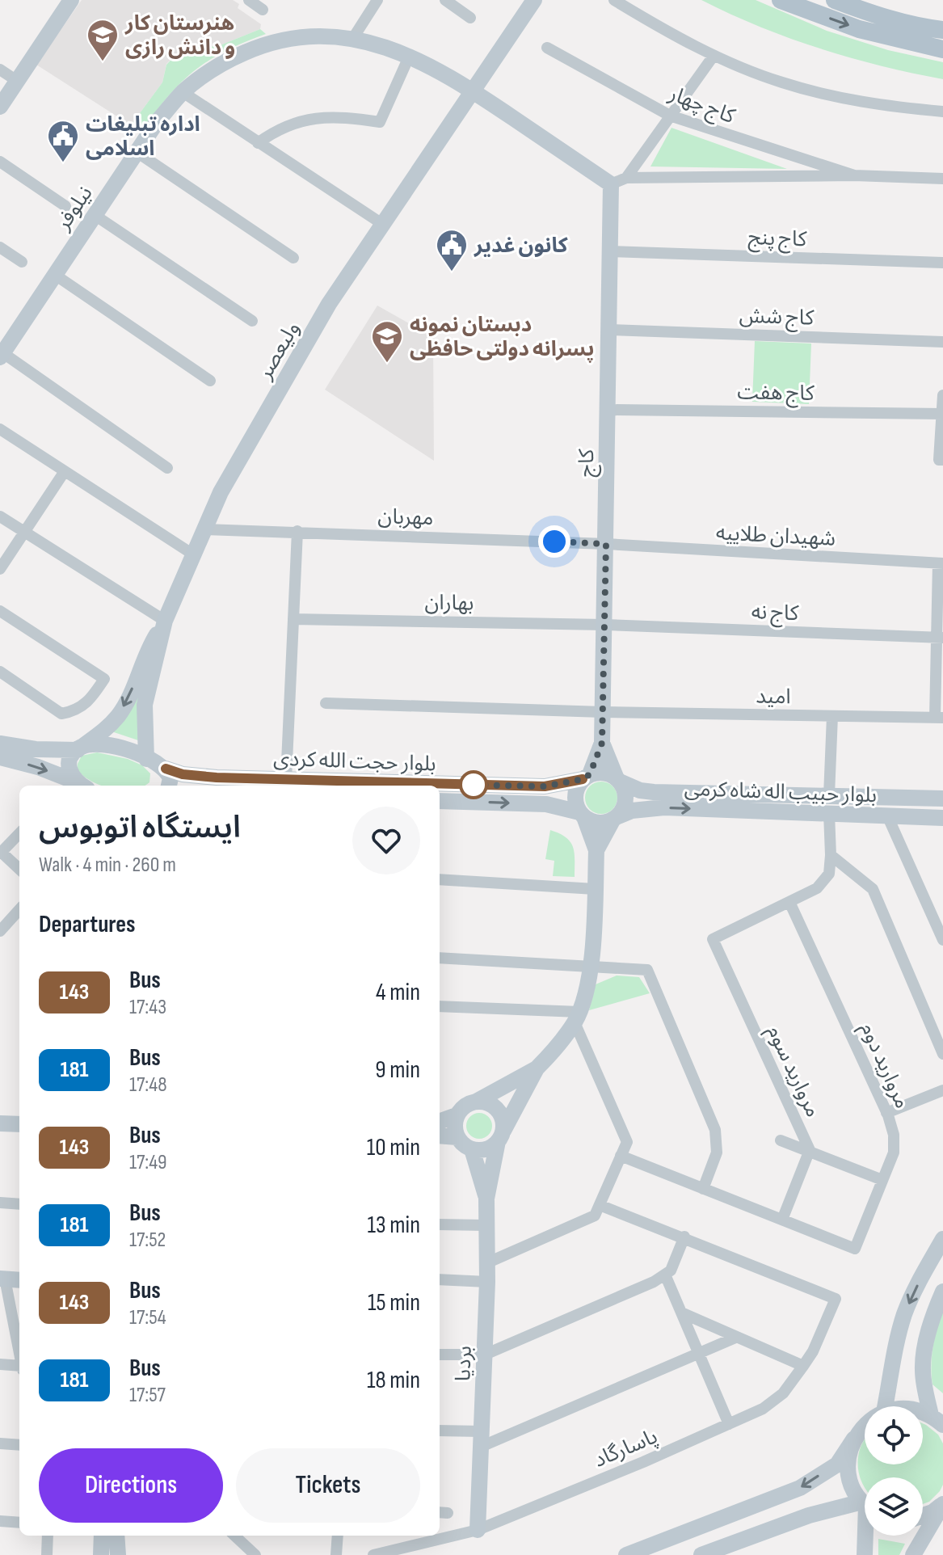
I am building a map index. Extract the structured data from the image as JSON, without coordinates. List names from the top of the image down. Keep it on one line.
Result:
{"streets":{"street":["کاج چهار","نیلوفر","کاج پنج","کاج شش","ولیعصر","کاج هفت","کاج","مهربان","شهیدان طلاییه","بهاران","کاج نه","امید","بلوار حجت الله کردی","بلوار حبیب اله شاه کرمی","مروارید دوم","مروارید سوم","بردیا","پاسارگاد"]},"crossings":[["نیلوفر","ولیعصر"],["کاج پنج","کاج"],["کاج شش","کاج"],["ولیعصر","مهربان"],["کاج هفت","کاج"],["کاج","مهربان"],["کاج","شهیدان طلاییه"],["کاج","بهاران"],["کاج","کاج نه"],["کاج","امید"],["کاج","بلوار حجت الله کردی"],["کاج","بلوار حبیب اله شاه کرمی"],["مهربان","شهیدان طلاییه"],["بهاران","کاج نه"],["بلوار حجت الله کردی","بلوار حبیب اله شاه کرمی"],["مروارید دوم","مروارید سوم"],["بردیا","پاسارگاد"]],"places":{"school or university":["هنرستان کار و دانش رازی","دبستان نمونه پسرانه دولتی حافظی"],"public building":["اداره تبلیغات اسلامی","کانون غدیر"]},"lines":["bus line 143"],"page":{"heading":[["ایستگاه اتوبوس","Walk · 4 min · 260 m"],"Departures"],"list":[{"mark":"143","name":"Bus","note":"17:43","value":"4 min"},{"mark":"181","name":"Bus","note":"17:48","value":"9 min"},{"mark":"143","name":"Bus","note":"17:49","value":"10 min"},{"mark":"181","name":"Bus","note":"17:52","value":"13 min"},{"mark":"143","name":"Bus","note":"17:54","value":"15 min"},{"mark":"181","name":"Bus","note":"17:57","value":"18 min"}],"buttons":["Directions","Tickets"]}}
